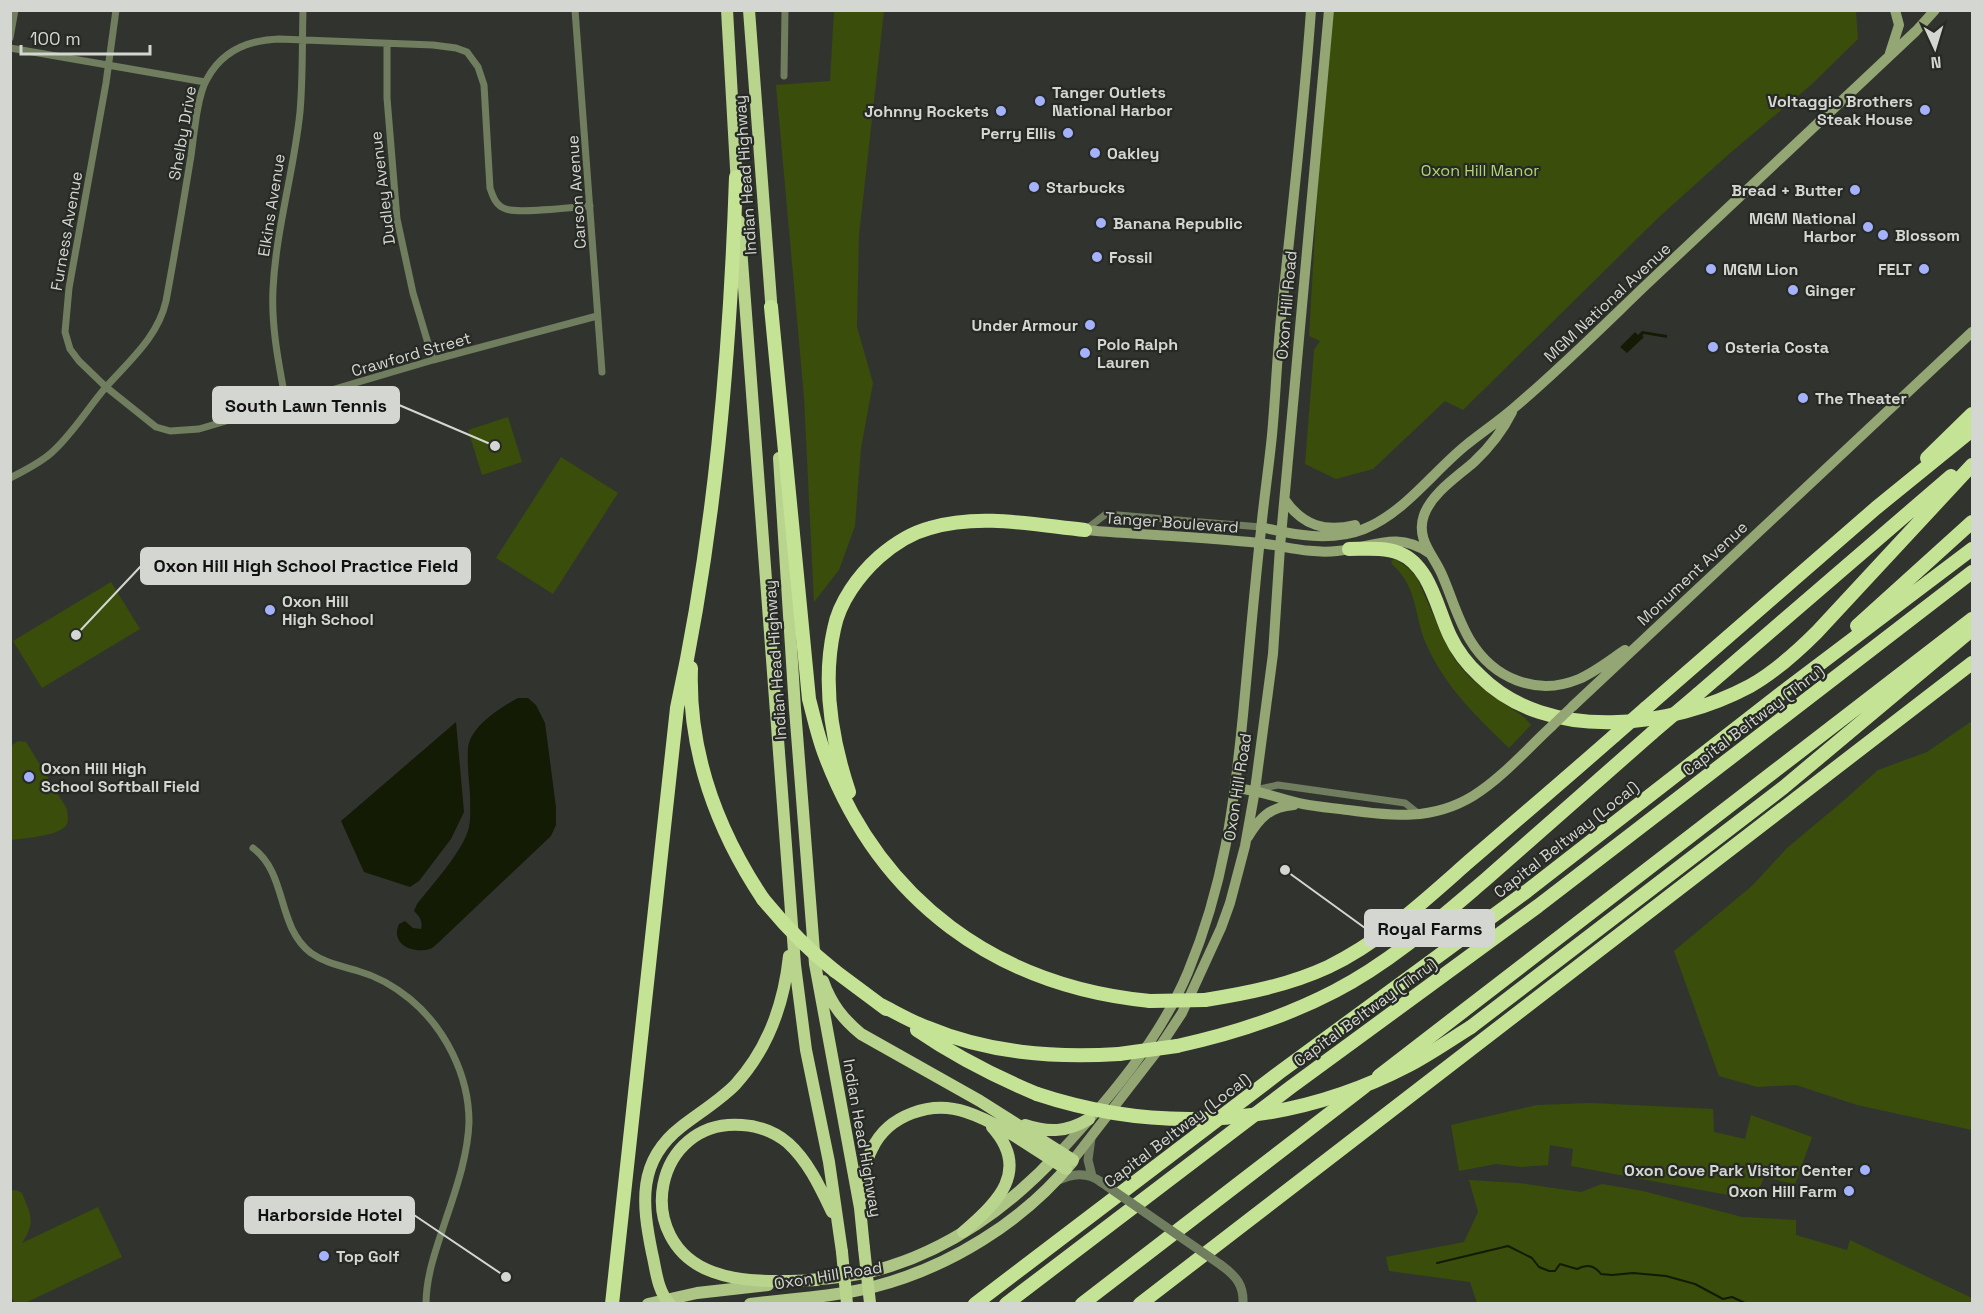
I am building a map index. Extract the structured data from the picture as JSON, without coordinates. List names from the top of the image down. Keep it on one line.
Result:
{"streets":{"highway":["Indian Head Highway","Capital Beltway (Thru)","Capital Beltway (Local)"],"main road":["MGM National Avenue","Oxon Hill Road","Tanger Boulevard","Monument Avenue"],"street":["Shelby Drive","Dudley Avenue","Carson Avenue","Elkins Avenue","Furness Avenue","Crawford Street"]},"crossings":[["Shelby Drive","Dudley Avenue"],["Shelby Drive","Carson Avenue"],["Shelby Drive","Elkins Avenue"],["Shelby Drive","Furness Avenue"],["Shelby Drive","Crawford Street"],["Dudley Avenue","Crawford Street"],["Carson Avenue","Crawford Street"],["Elkins Avenue","Crawford Street"],["Furness Avenue","Crawford Street"],["MGM National Avenue","Oxon Hill Road"],["MGM National Avenue","Tanger Boulevard"],["Oxon Hill Road","Tanger Boulevard"],["Oxon Hill Road","Monument Avenue"]],"parks":["Oxon Hill Manor"],"places":["Tanger Outlets National Harbor","Voltaggio Brothers Steak House","Johnny Rockets","Perry Ellis","Oakley","Starbucks","Bread + Butter","Banana Republic","MGM National Harbor","Blossom","Fossil","MGM Lion","FELT","Ginger","Under Armour","Osteria Costa","Polo Ralph Lauren","The Theater","South Lawn Tennis","Oxon Hill High School","Oxon Hill High School Practice Field","Oxon Hill High School Softball Field","Royal Farms","Oxon Cove Park Visitor Center","Oxon Hill Farm","Top Golf","Harborside Hotel"],"scale_bar":"100 m","north":"bottom"}
